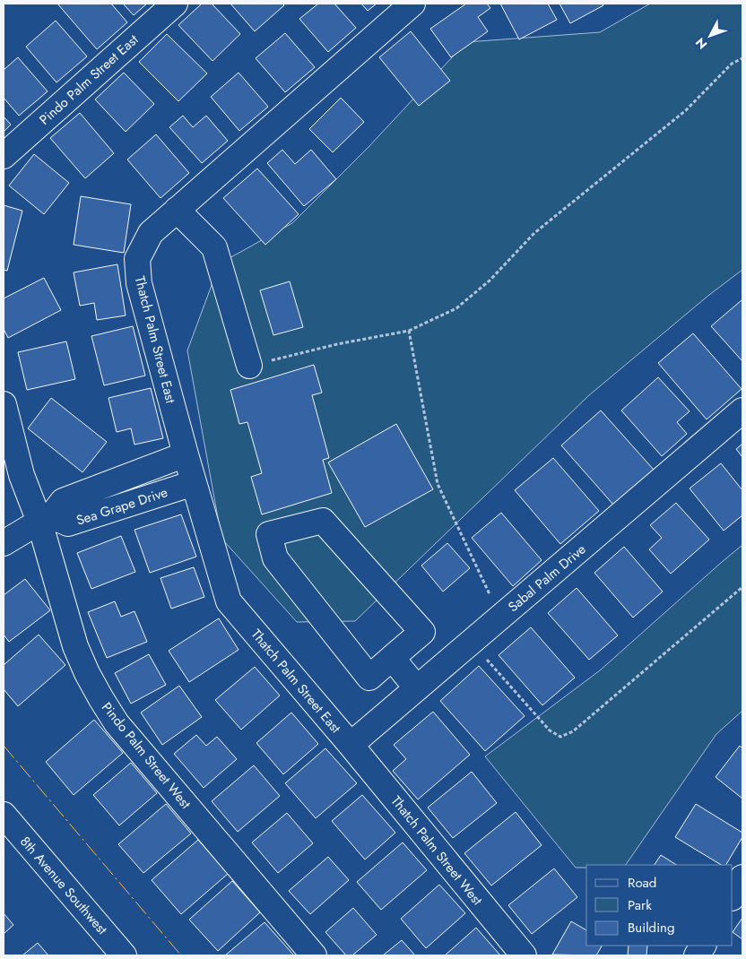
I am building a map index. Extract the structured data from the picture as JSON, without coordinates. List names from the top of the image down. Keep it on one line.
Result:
{"streets":{"street":["Pindo Palm Street East","Thatch Palm Street East","Sea Grape Drive","Sabal Palm Drive","Pindo Palm Street West","Thatch Palm Street West","8th Avenue Southwest"]},"crossings":[["Thatch Palm Street East","Sea Grape Drive"],["Thatch Palm Street East","Sabal Palm Drive"],["Thatch Palm Street East","Thatch Palm Street West"],["Sea Grape Drive","Pindo Palm Street West"],["Sabal Palm Drive","Thatch Palm Street West"]],"legend":["Road","Park","Building"],"north":"bottom left"}
